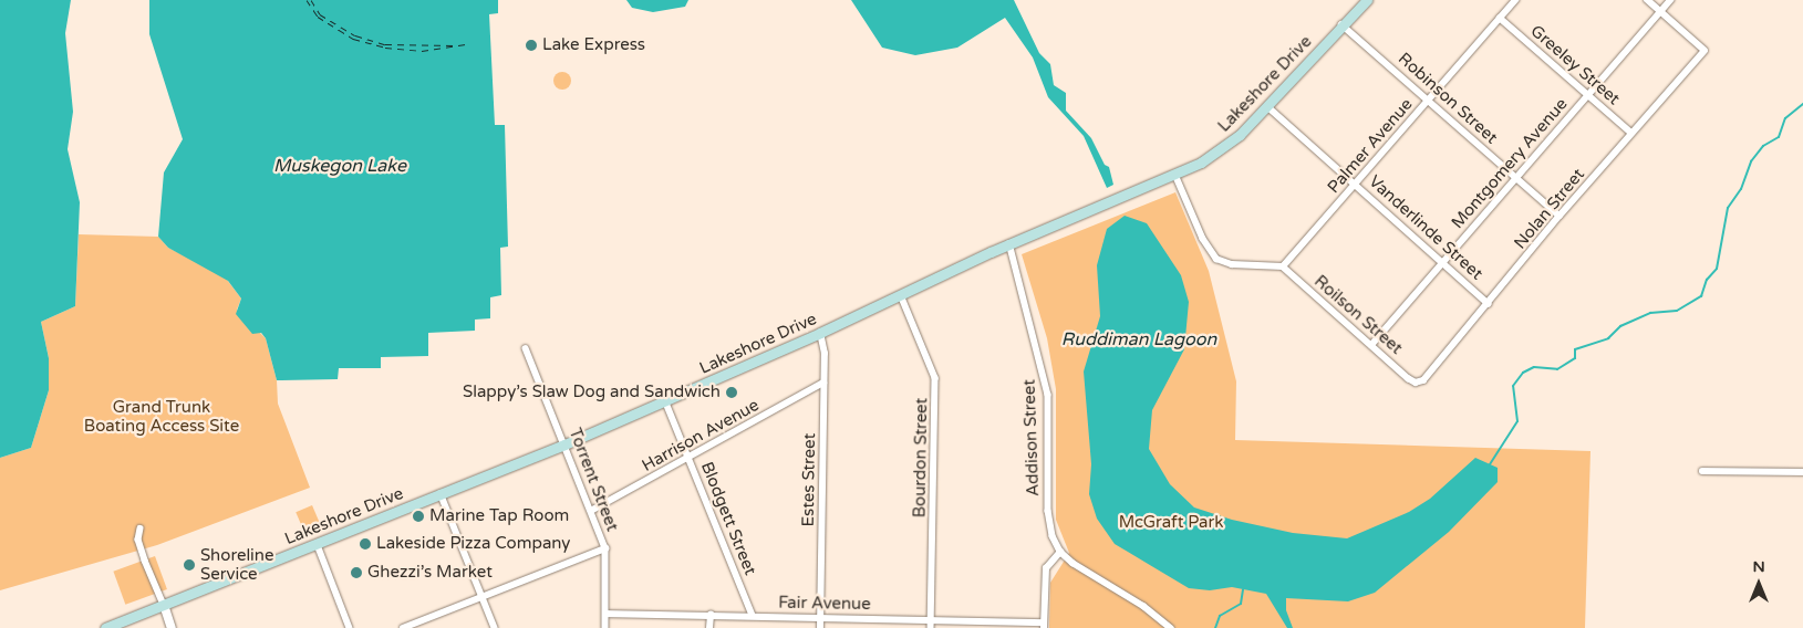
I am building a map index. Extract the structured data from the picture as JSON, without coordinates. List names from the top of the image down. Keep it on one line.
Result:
{"streets":{"main road":["Lakeshore Drive"],"street":["Greeley Street","Robinson Street","Palmer Avenue","Montgomery Avenue","Nolan Street","Vanderlinde Street","Roilson Street","Harrison Avenue","Addison Street","Bourdon Street","Torrent Street","Estes Street","Blodgett Street","Fair Avenue"]},"crossings":[["Greeley Street","Palmer Avenue"],["Greeley Street","Montgomery Avenue"],["Greeley Street","Nolan Street"],["Lakeshore Drive","Robinson Street"],["Lakeshore Drive","Vanderlinde Street"],["Lakeshore Drive","Addison Street"],["Lakeshore Drive","Bourdon Street"],["Lakeshore Drive","Torrent Street"],["Lakeshore Drive","Estes Street"],["Lakeshore Drive","Blodgett Street"],["Robinson Street","Palmer Avenue"],["Robinson Street","Montgomery Avenue"],["Robinson Street","Nolan Street"],["Palmer Avenue","Vanderlinde Street"],["Palmer Avenue","Roilson Street"],["Montgomery Avenue","Nolan Street"],["Montgomery Avenue","Vanderlinde Street"],["Montgomery Avenue","Roilson Street"],["Nolan Street","Vanderlinde Street"],["Nolan Street","Roilson Street"],["Harrison Avenue","Torrent Street"],["Harrison Avenue","Estes Street"],["Harrison Avenue","Blodgett Street"],["Bourdon Street","Fair Avenue"],["Torrent Street","Fair Avenue"],["Estes Street","Fair Avenue"],["Blodgett Street","Fair Avenue"]],"water":["Muskegon Lake","Ruddiman Lagoon"],"parks":["Grand Trunk Boating Access Site","McGraft Park"],"places":["Lake Express","Slappy’s Slaw Dog and Sandwich","Marine Tap Room","Lakeside Pizza Company","Shoreline Service","Ghezzi’s Market"],"north":"top"}
